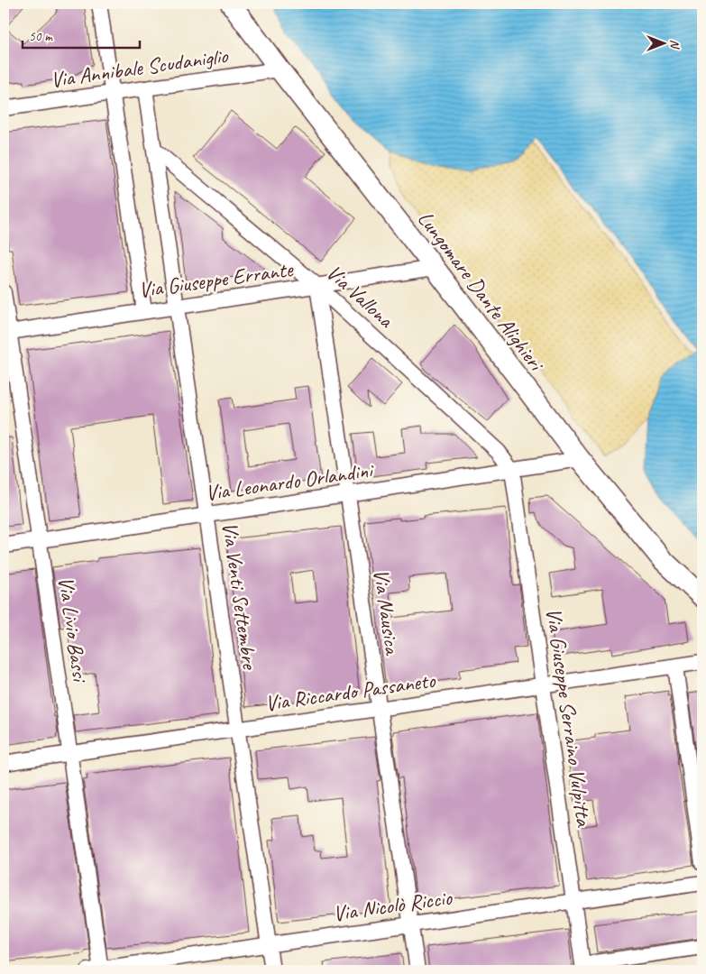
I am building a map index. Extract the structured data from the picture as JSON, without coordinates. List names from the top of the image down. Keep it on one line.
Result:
{"streets":{"main road":["Lungomare Dante Alighieri"],"street":["Via Annibale Scudaniglio","Via Giuseppe Errante","Via Vallona","Via Leonardo Orlandini","Via Venti Settembre","Via Nausica","Via Livio Bassi","Via Riccardo Passaneto","Via Giuseppe Serraino Vulpitta","Via Nicolò Riccio"]},"crossings":[["Via Annibale Scudaniglio","Lungomare Dante Alighieri"],["Via Annibale Scudaniglio","Via Venti Settembre"],["Via Giuseppe Errante","Lungomare Dante Alighieri"],["Via Giuseppe Errante","Via Vallona"],["Via Giuseppe Errante","Via Venti Settembre"],["Via Giuseppe Errante","Via Nausica"],["Via Giuseppe Errante","Via Livio Bassi"],["Lungomare Dante Alighieri","Via Leonardo Orlandini"],["Via Vallona","Via Leonardo Orlandini"],["Via Vallona","Via Venti Settembre"],["Via Vallona","Via Nausica"],["Via Vallona","Via Giuseppe Serraino Vulpitta"],["Via Leonardo Orlandini","Via Venti Settembre"],["Via Leonardo Orlandini","Via Nausica"],["Via Leonardo Orlandini","Via Livio Bassi"],["Via Leonardo Orlandini","Via Giuseppe Serraino Vulpitta"],["Via Venti Settembre","Via Riccardo Passaneto"],["Via Venti Settembre","Via Nicolò Riccio"],["Via Nausica","Via Riccardo Passaneto"],["Via Nausica","Via Nicolò Riccio"],["Via Livio Bassi","Via Riccardo Passaneto"],["Via Livio Bassi","Via Nicolò Riccio"],["Via Riccardo Passaneto","Via Giuseppe Serraino Vulpitta"],["Via Giuseppe Serraino Vulpitta","Via Nicolò Riccio"]],"scale_bar":"50 m","north":"right"}
